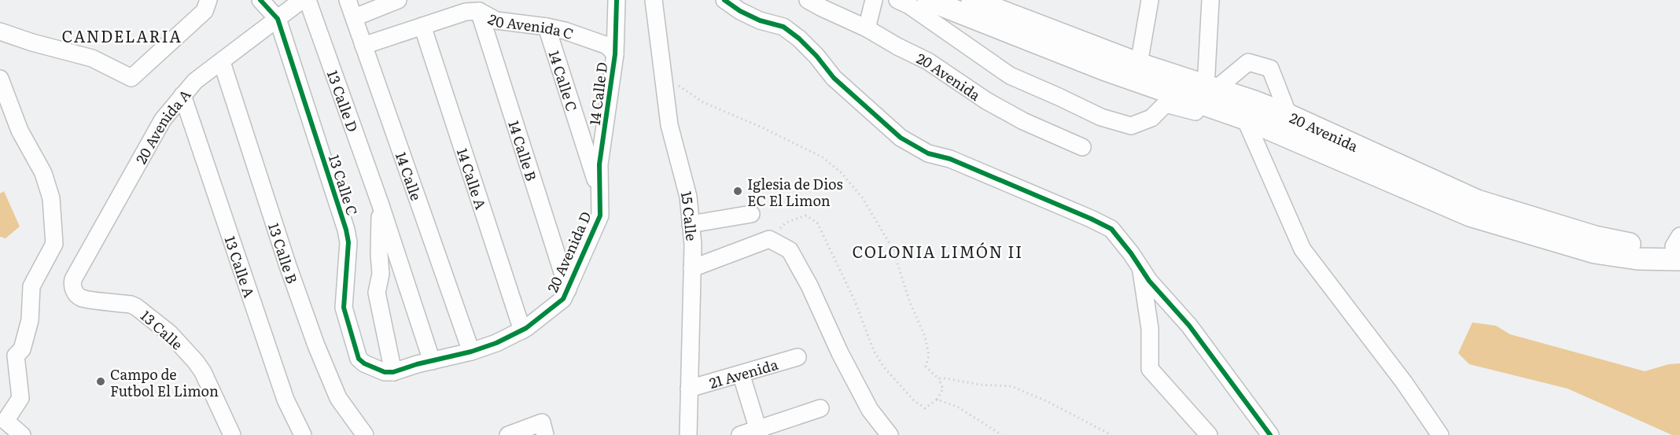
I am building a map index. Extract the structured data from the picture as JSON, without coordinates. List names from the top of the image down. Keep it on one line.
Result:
{"streets":{"main road":["20 Avenida"],"street":["20 Avenida C","14 Calle C","14 Calle D","13 Calle D","20 Avenida A","14 Calle B","14 Calle","14 Calle A","13 Calle C","15 Calle","20 Avenida D","13 Calle B","13 Calle A","13 Calle","21 Avenida"]},"crossings":[["20 Avenida C","14 Calle C"],["20 Avenida C","14 Calle D"],["20 Avenida C","14 Calle B"],["20 Avenida C","14 Calle"],["20 Avenida C","14 Calle A"],["14 Calle C","14 Calle D"],["14 Calle C","20 Avenida D"],["14 Calle D","20 Avenida D"],["13 Calle D","13 Calle C"],["13 Calle D","20 Avenida D"],["20 Avenida A","13 Calle C"],["20 Avenida A","13 Calle B"],["20 Avenida A","13 Calle A"],["20 Avenida A","13 Calle"],["14 Calle B","20 Avenida D"],["14 Calle","20 Avenida D"],["14 Calle A","20 Avenida D"],["13 Calle C","20 Avenida D"],["15 Calle","21 Avenida"]],"districts":["CANDELARIA","COLONIA LIMÓN II"],"places":["Iglesia de Dios EC El Limon","Campo de Futbol El Limon"]}
